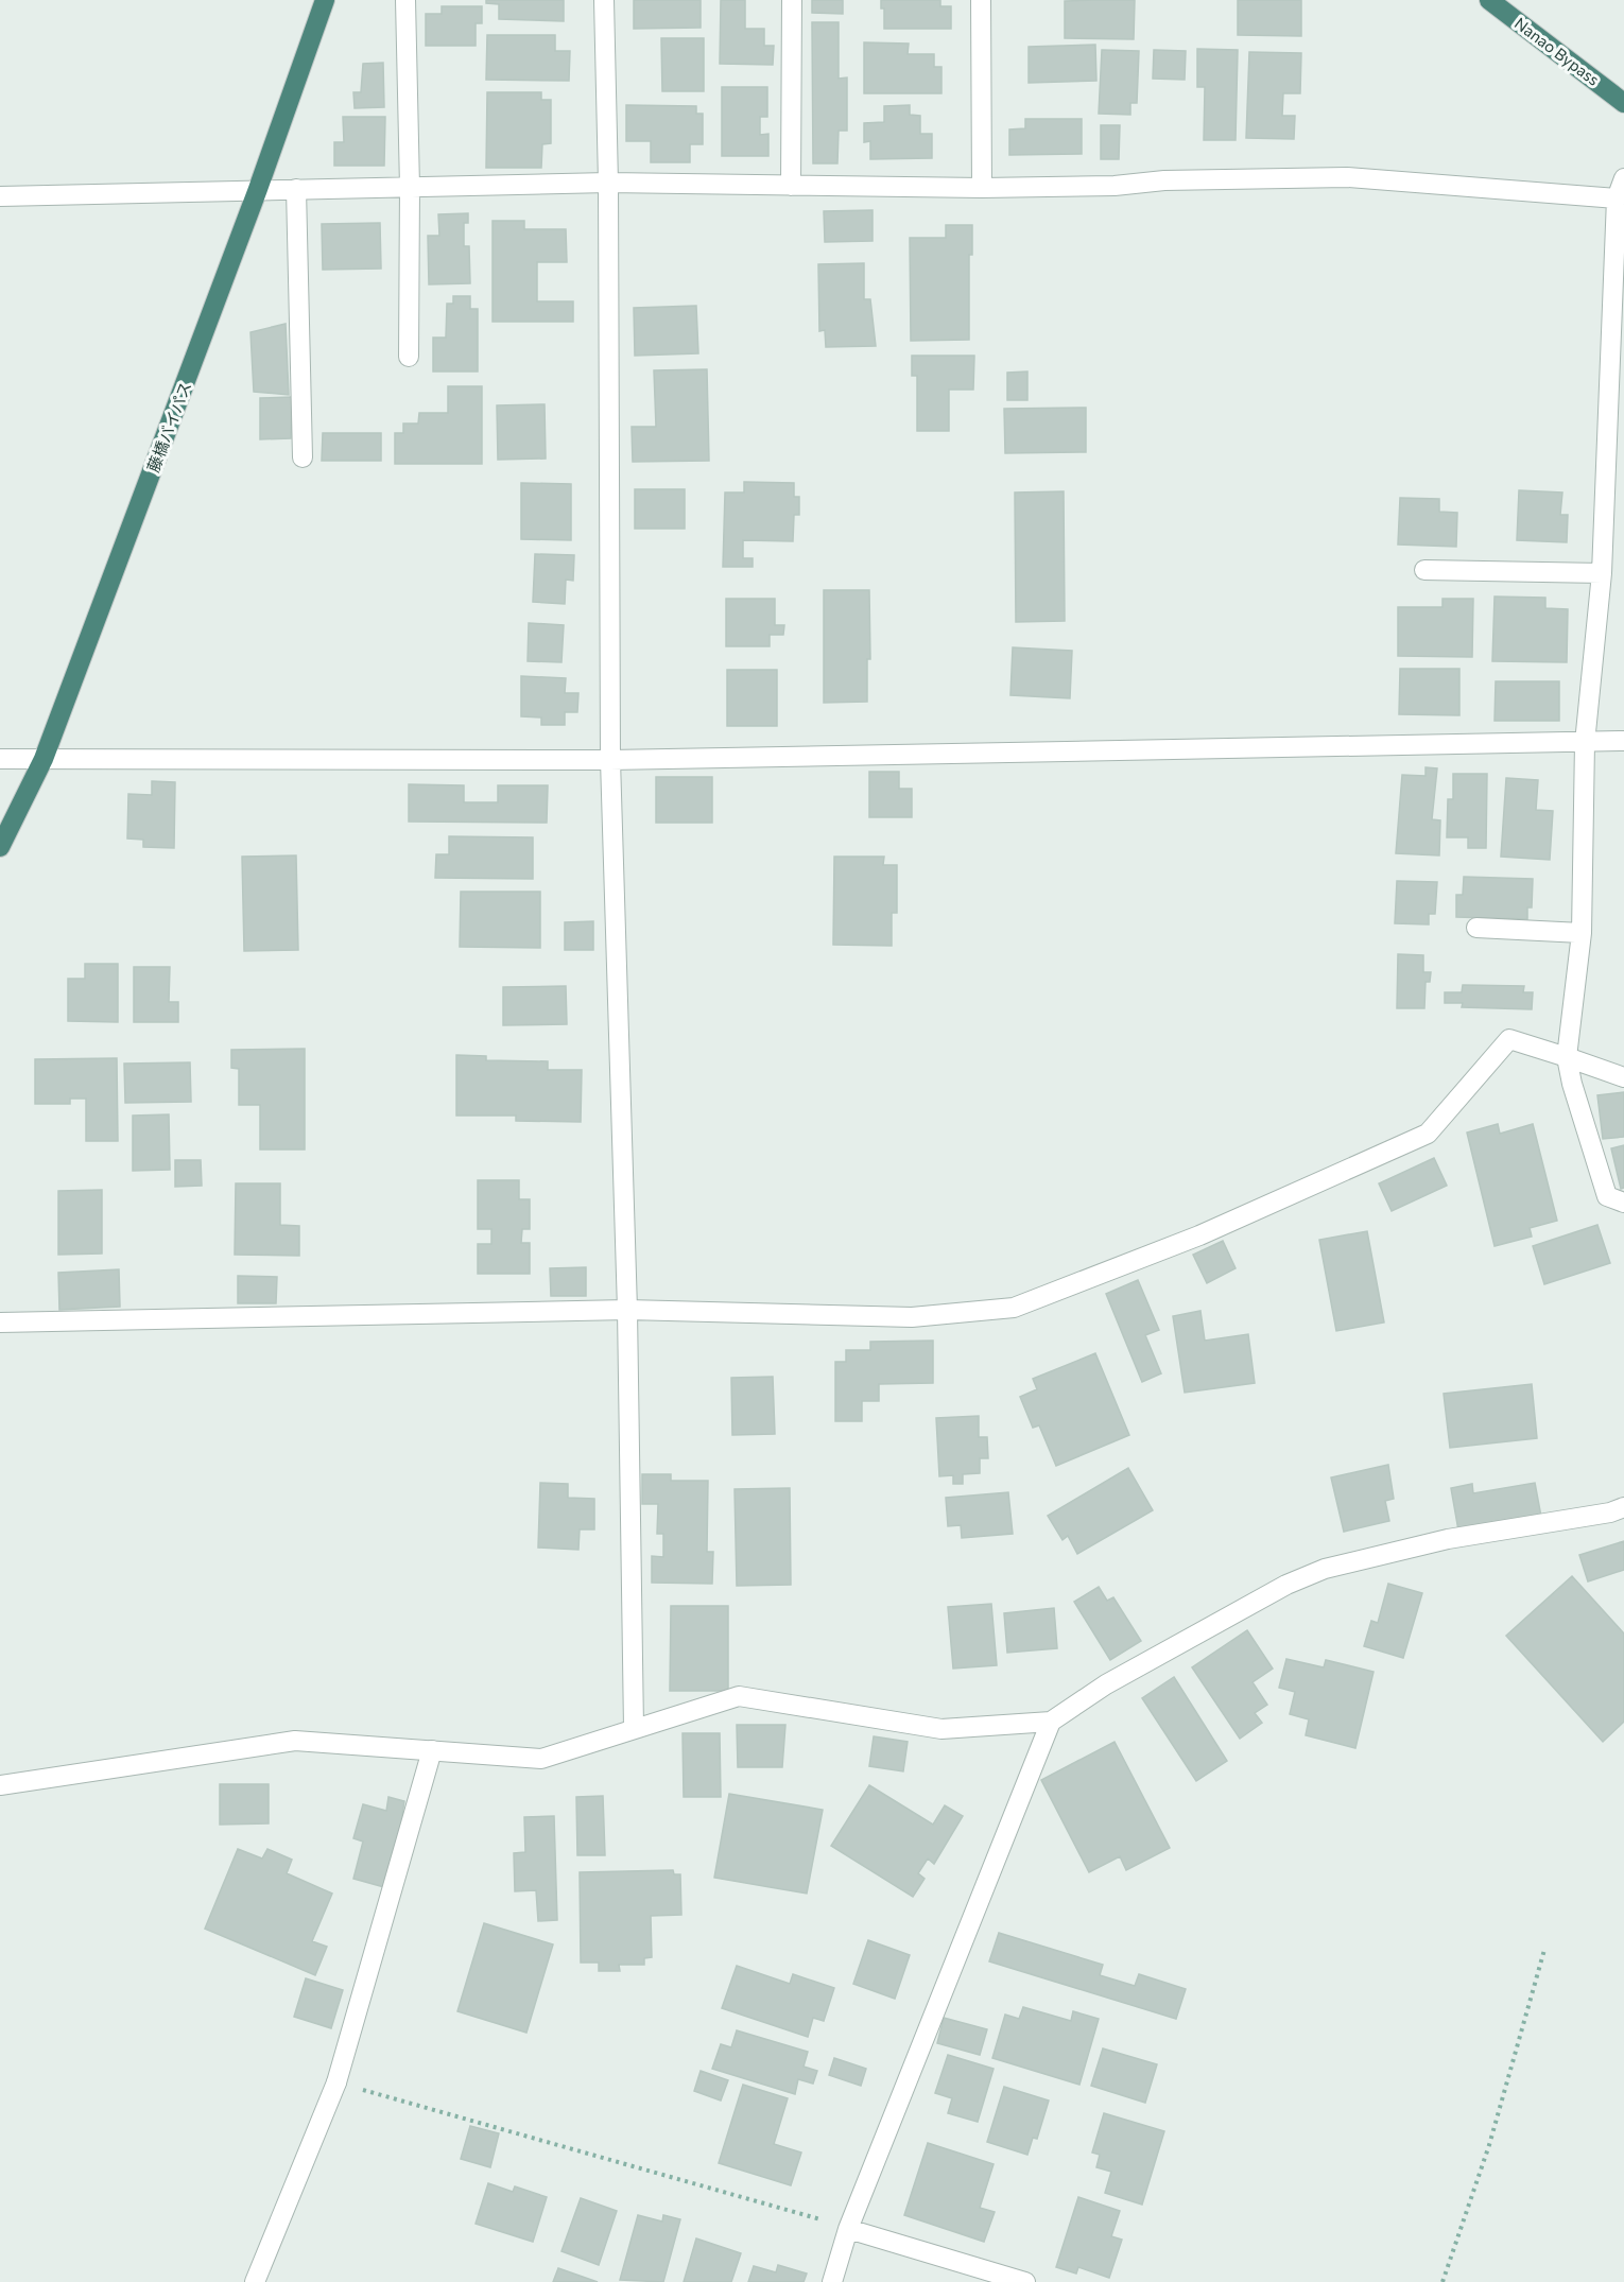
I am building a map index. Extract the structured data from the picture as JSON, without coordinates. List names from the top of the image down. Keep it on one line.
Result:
{"streets":{"highway":["Nanao Bypass","藤橋バイパス"]}}
